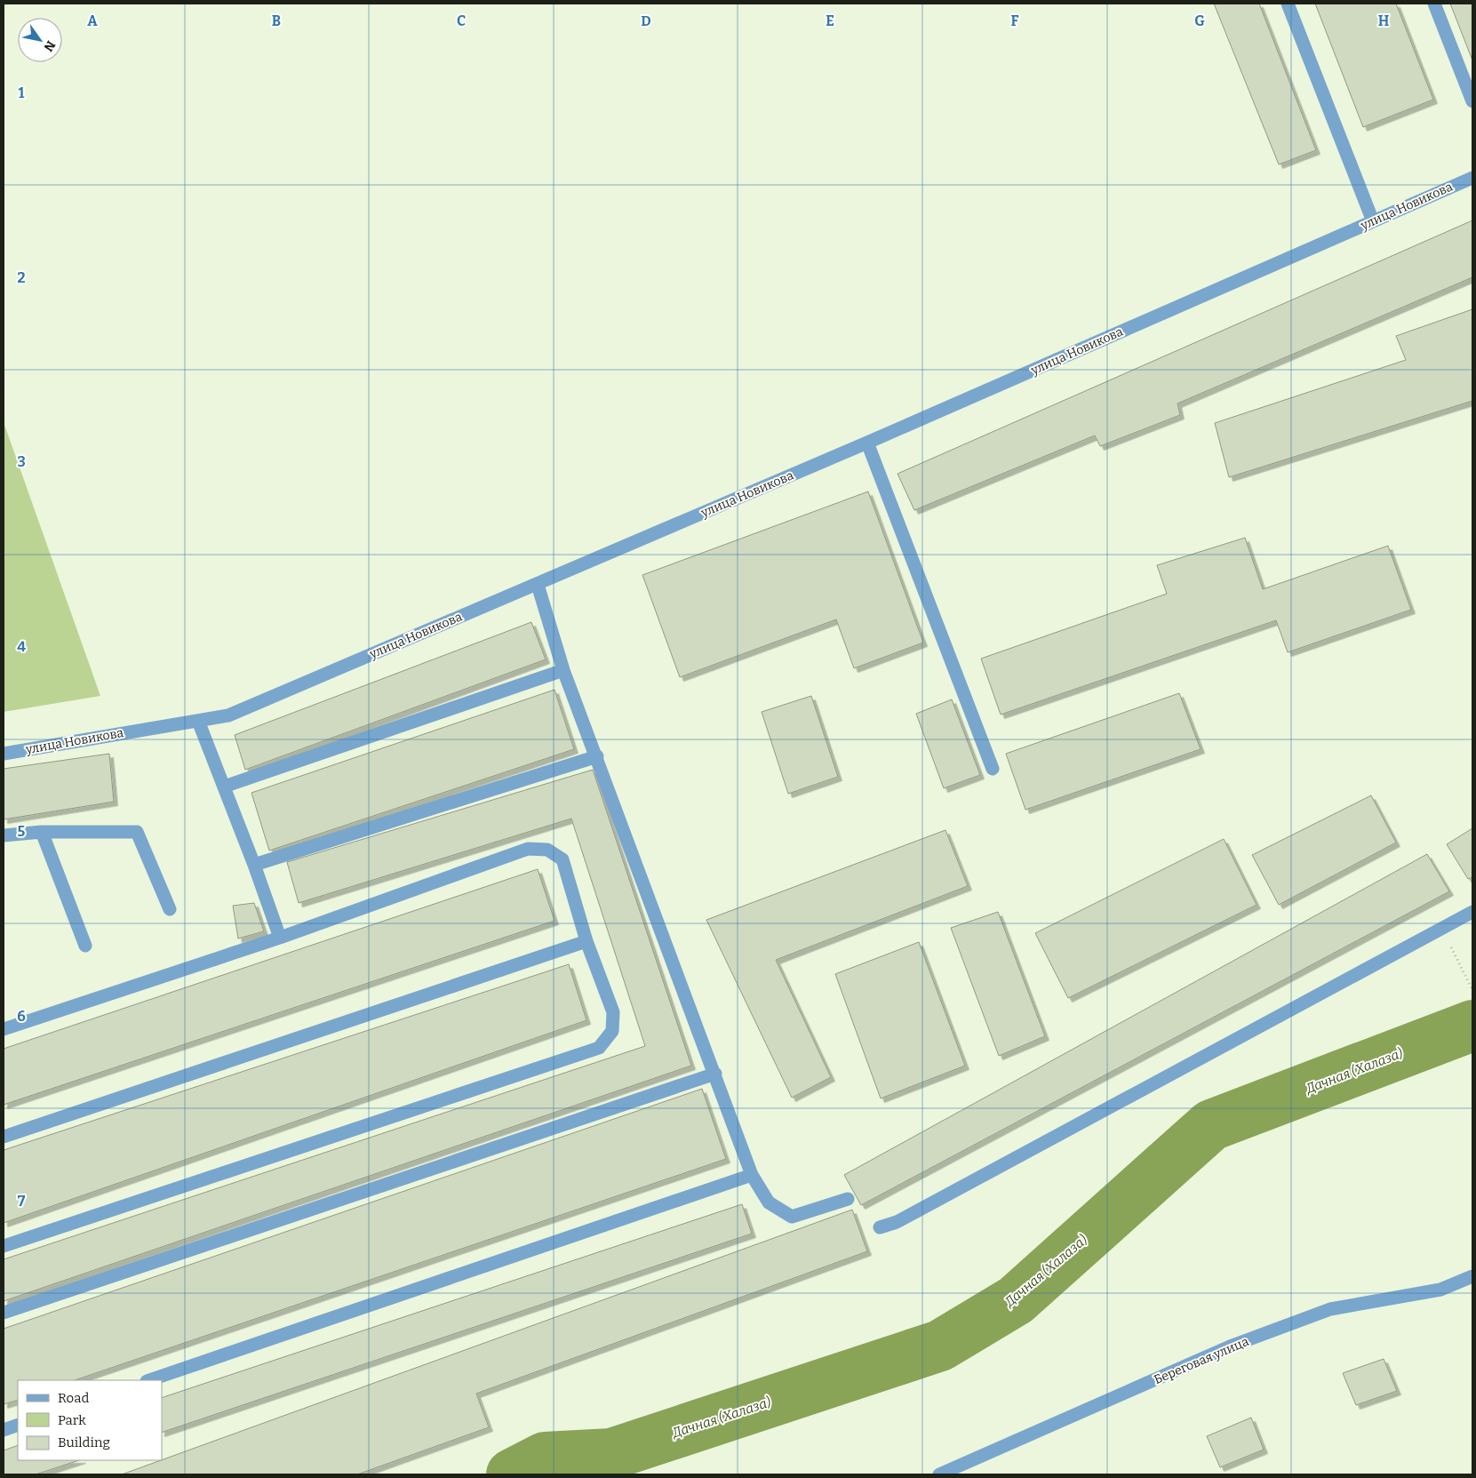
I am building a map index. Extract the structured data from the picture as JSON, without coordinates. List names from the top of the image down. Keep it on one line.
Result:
{"streets":{"street":["улица Новикова","Береговая улица"]},"water":["Дачная (Халаза)"],"legend":["Road","Park","Building"],"north":"bottom right","grid":{"columns":["A","B","C","D","E","F","G","H"],"rows":["1","2","3","4","5","6","7"]}}
